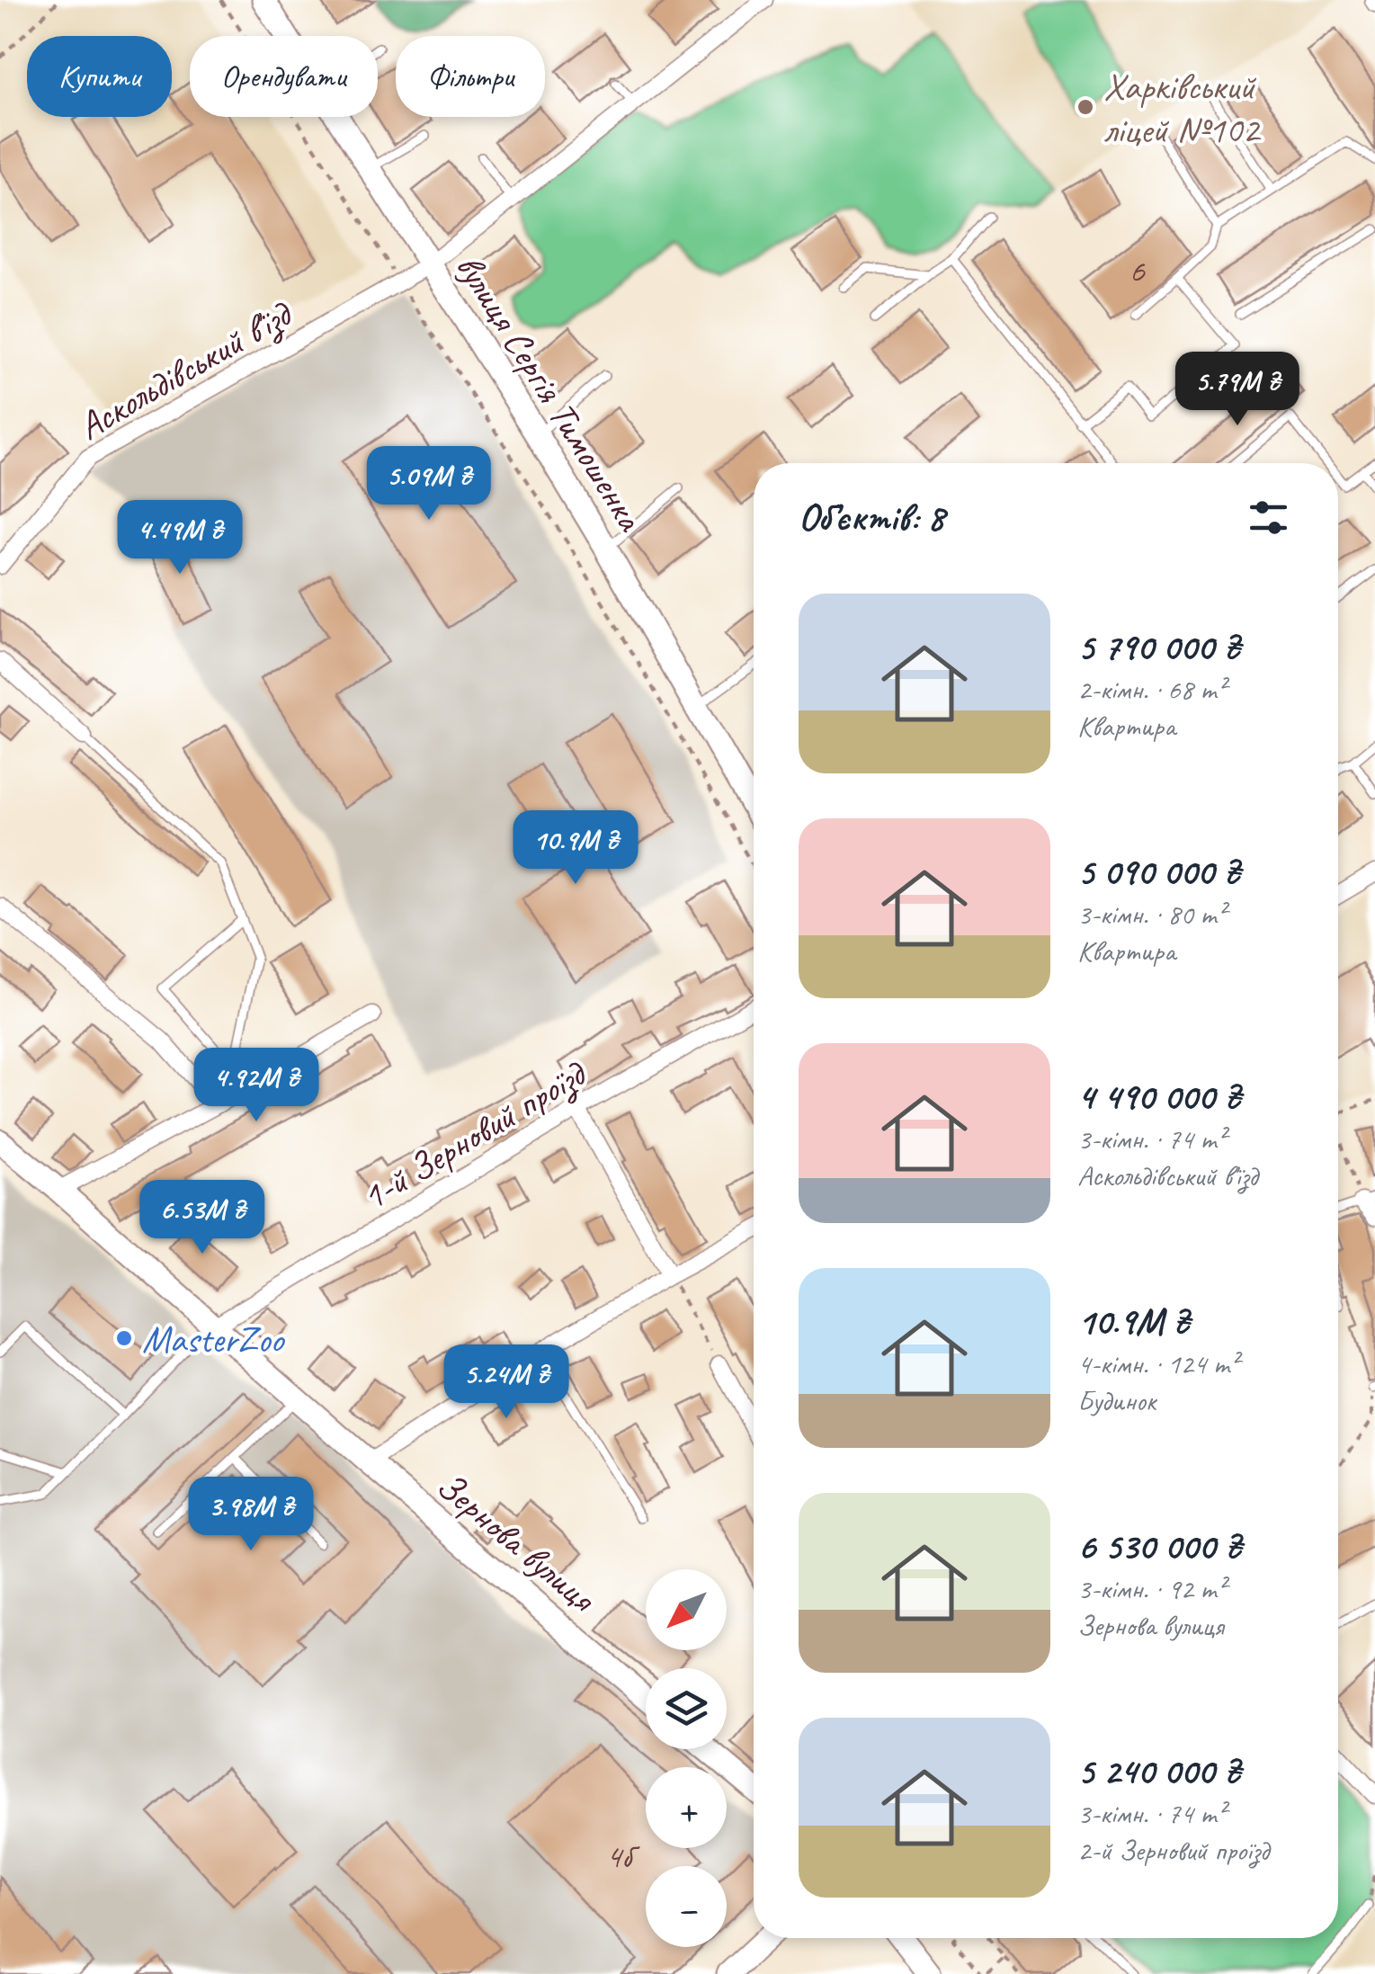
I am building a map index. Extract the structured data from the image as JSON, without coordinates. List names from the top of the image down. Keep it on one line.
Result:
{"streets":{"street":["Аскольдівський в'їзд","вулиця Сергія Тимошенка","1-й Зерновий проїзд","Зернова вулиця"]},"crossings":[["Аскольдівський в'їзд","вулиця Сергія Тимошенка"],["1-й Зерновий проїзд","Зернова вулиця"]],"places":["Харківський ліцей №102","MasterZoo"],"house_numbers":["6","4б"],"north":"bottom left","page":{"chip":["Купити","Орендувати","Фільтри"],"price":["5.79M ₴","5.09M ₴","4.49M ₴","10.9M ₴","4.92M ₴","6.53M ₴","5.24M ₴","3.98M ₴"],"heading":"Об’єктів: 8","list":[{"name":"5 790 000 ₴","note":"2-кімн. · 68 m² · Квартира"},{"name":"5 090 000 ₴","note":"3-кімн. · 80 m² · Квартира"},{"name":"4 490 000 ₴","note":"3-кімн. · 74 m² · Аскольдівський в'їзд"},{"name":"10.9M ₴","note":"4-кімн. · 124 m² · Будинок"},{"name":"6 530 000 ₴","note":"3-кімн. · 92 m² · Зернова вулиця"},{"name":"5 240 000 ₴","note":"3-кімн. · 74 m² · 2-й Зерновий проїзд"}],"map_buttons":["+","−"]}}
